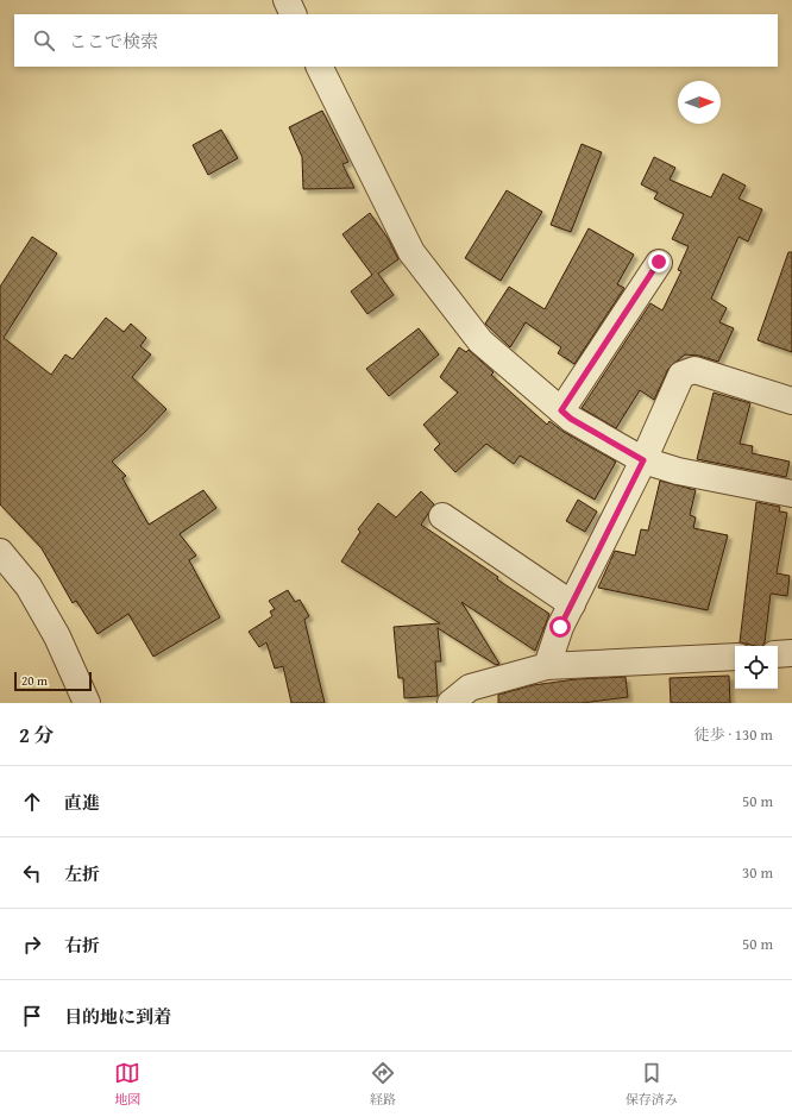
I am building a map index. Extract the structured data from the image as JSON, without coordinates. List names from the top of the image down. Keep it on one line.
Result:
{"scale_bar":"20 m","north":"right","page":{"search":"ここで検索","scale":"20 m","heading":["2 分","徒歩 · 130 m"],"list":[["直進","50 m"],["左折","30 m"],["右折","50 m"],"目的地に到着"],"nav":["地図","経路","保存済み"]}}
